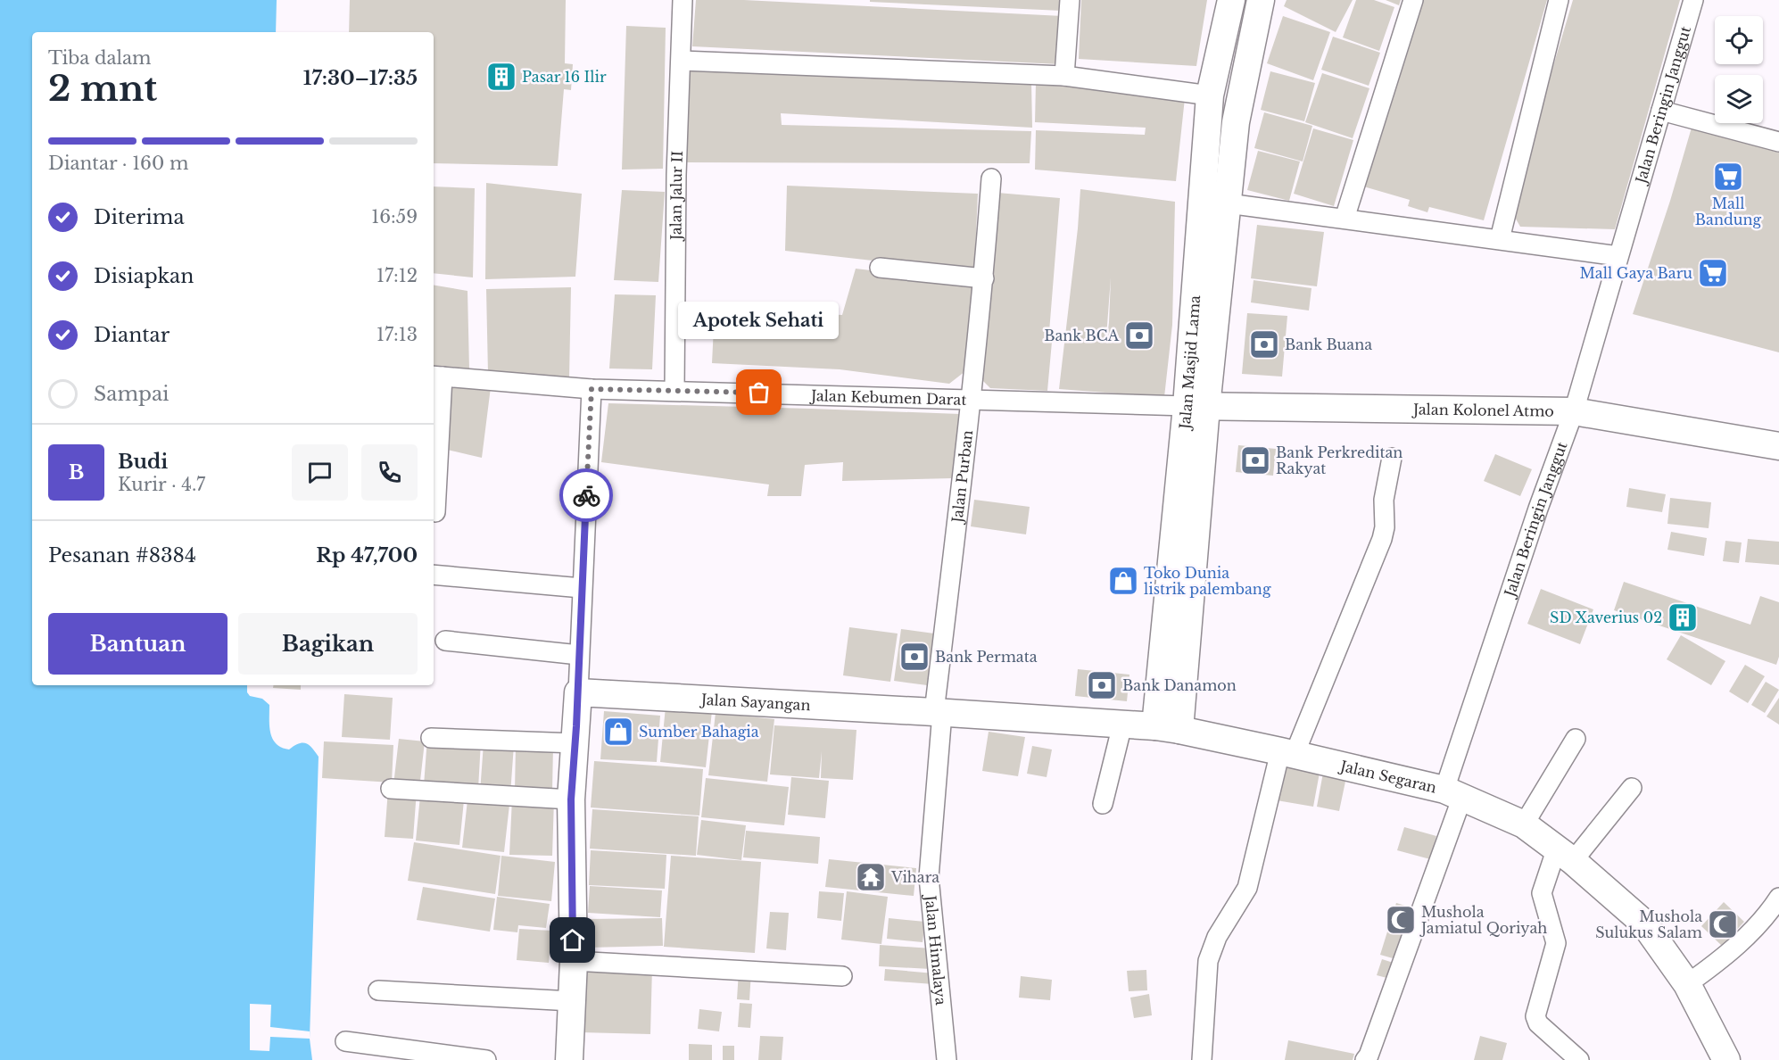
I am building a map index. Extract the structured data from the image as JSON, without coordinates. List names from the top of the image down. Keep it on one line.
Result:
{"streets":{"main road":["Jalan Masjid Lama","Jalan Kolonel Atmo","Jalan Sayangan","Jalan Segaran"],"street":["Jalan Beringin Janggut","Jalan Jalur II","Jalan Kebumen Darat","Jalan Purban","Jalan Himalaya"]},"crossings":[["Jalan Beringin Janggut","Jalan Kolonel Atmo"],["Jalan Beringin Janggut","Jalan Segaran"],["Jalan Jalur II","Jalan Kebumen Darat"],["Jalan Masjid Lama","Jalan Kebumen Darat"],["Jalan Masjid Lama","Jalan Kolonel Atmo"],["Jalan Masjid Lama","Jalan Segaran"],["Jalan Kebumen Darat","Jalan Kolonel Atmo"],["Jalan Kebumen Darat","Jalan Purban"],["Jalan Purban","Jalan Sayangan"],["Jalan Purban","Jalan Segaran"],["Jalan Purban","Jalan Himalaya"],["Jalan Sayangan","Jalan Segaran"],["Jalan Sayangan","Jalan Himalaya"],["Jalan Segaran","Jalan Himalaya"]],"places":{"building":["Pasar 16 Ilir","SD Xaverius 02"],"supermarket":["Mall Bandung","Mall Gaya Baru"],"bank":["Bank BCA","Bank Buana","Bank Perkreditan Rakyat","Bank Permata","Bank Danamon"],"other":["Apotek Sehati"],"shop":["Toko Dunia listrik palembang","Sumber Bahagia"],"temple":["Vihara"],"mosque":["Mushola Jamiatul Qoriyah","Mushola Sulukus Salam"]},"page":{"heading":["2 mnt","Tiba dalam","17:30–17:35"],"panel":["Budi","Kurir · 4.7","Pesanan #8384","Rp 47,700"],"bar":"Diantar · 160 m","list":[["Diterima","16:59"],["Disiapkan","17:12"],["Diantar","17:13"],"Sampai"],"bubble":"Apotek Sehati","round":"B","buttons":["Bantuan","Bagikan"]}}
